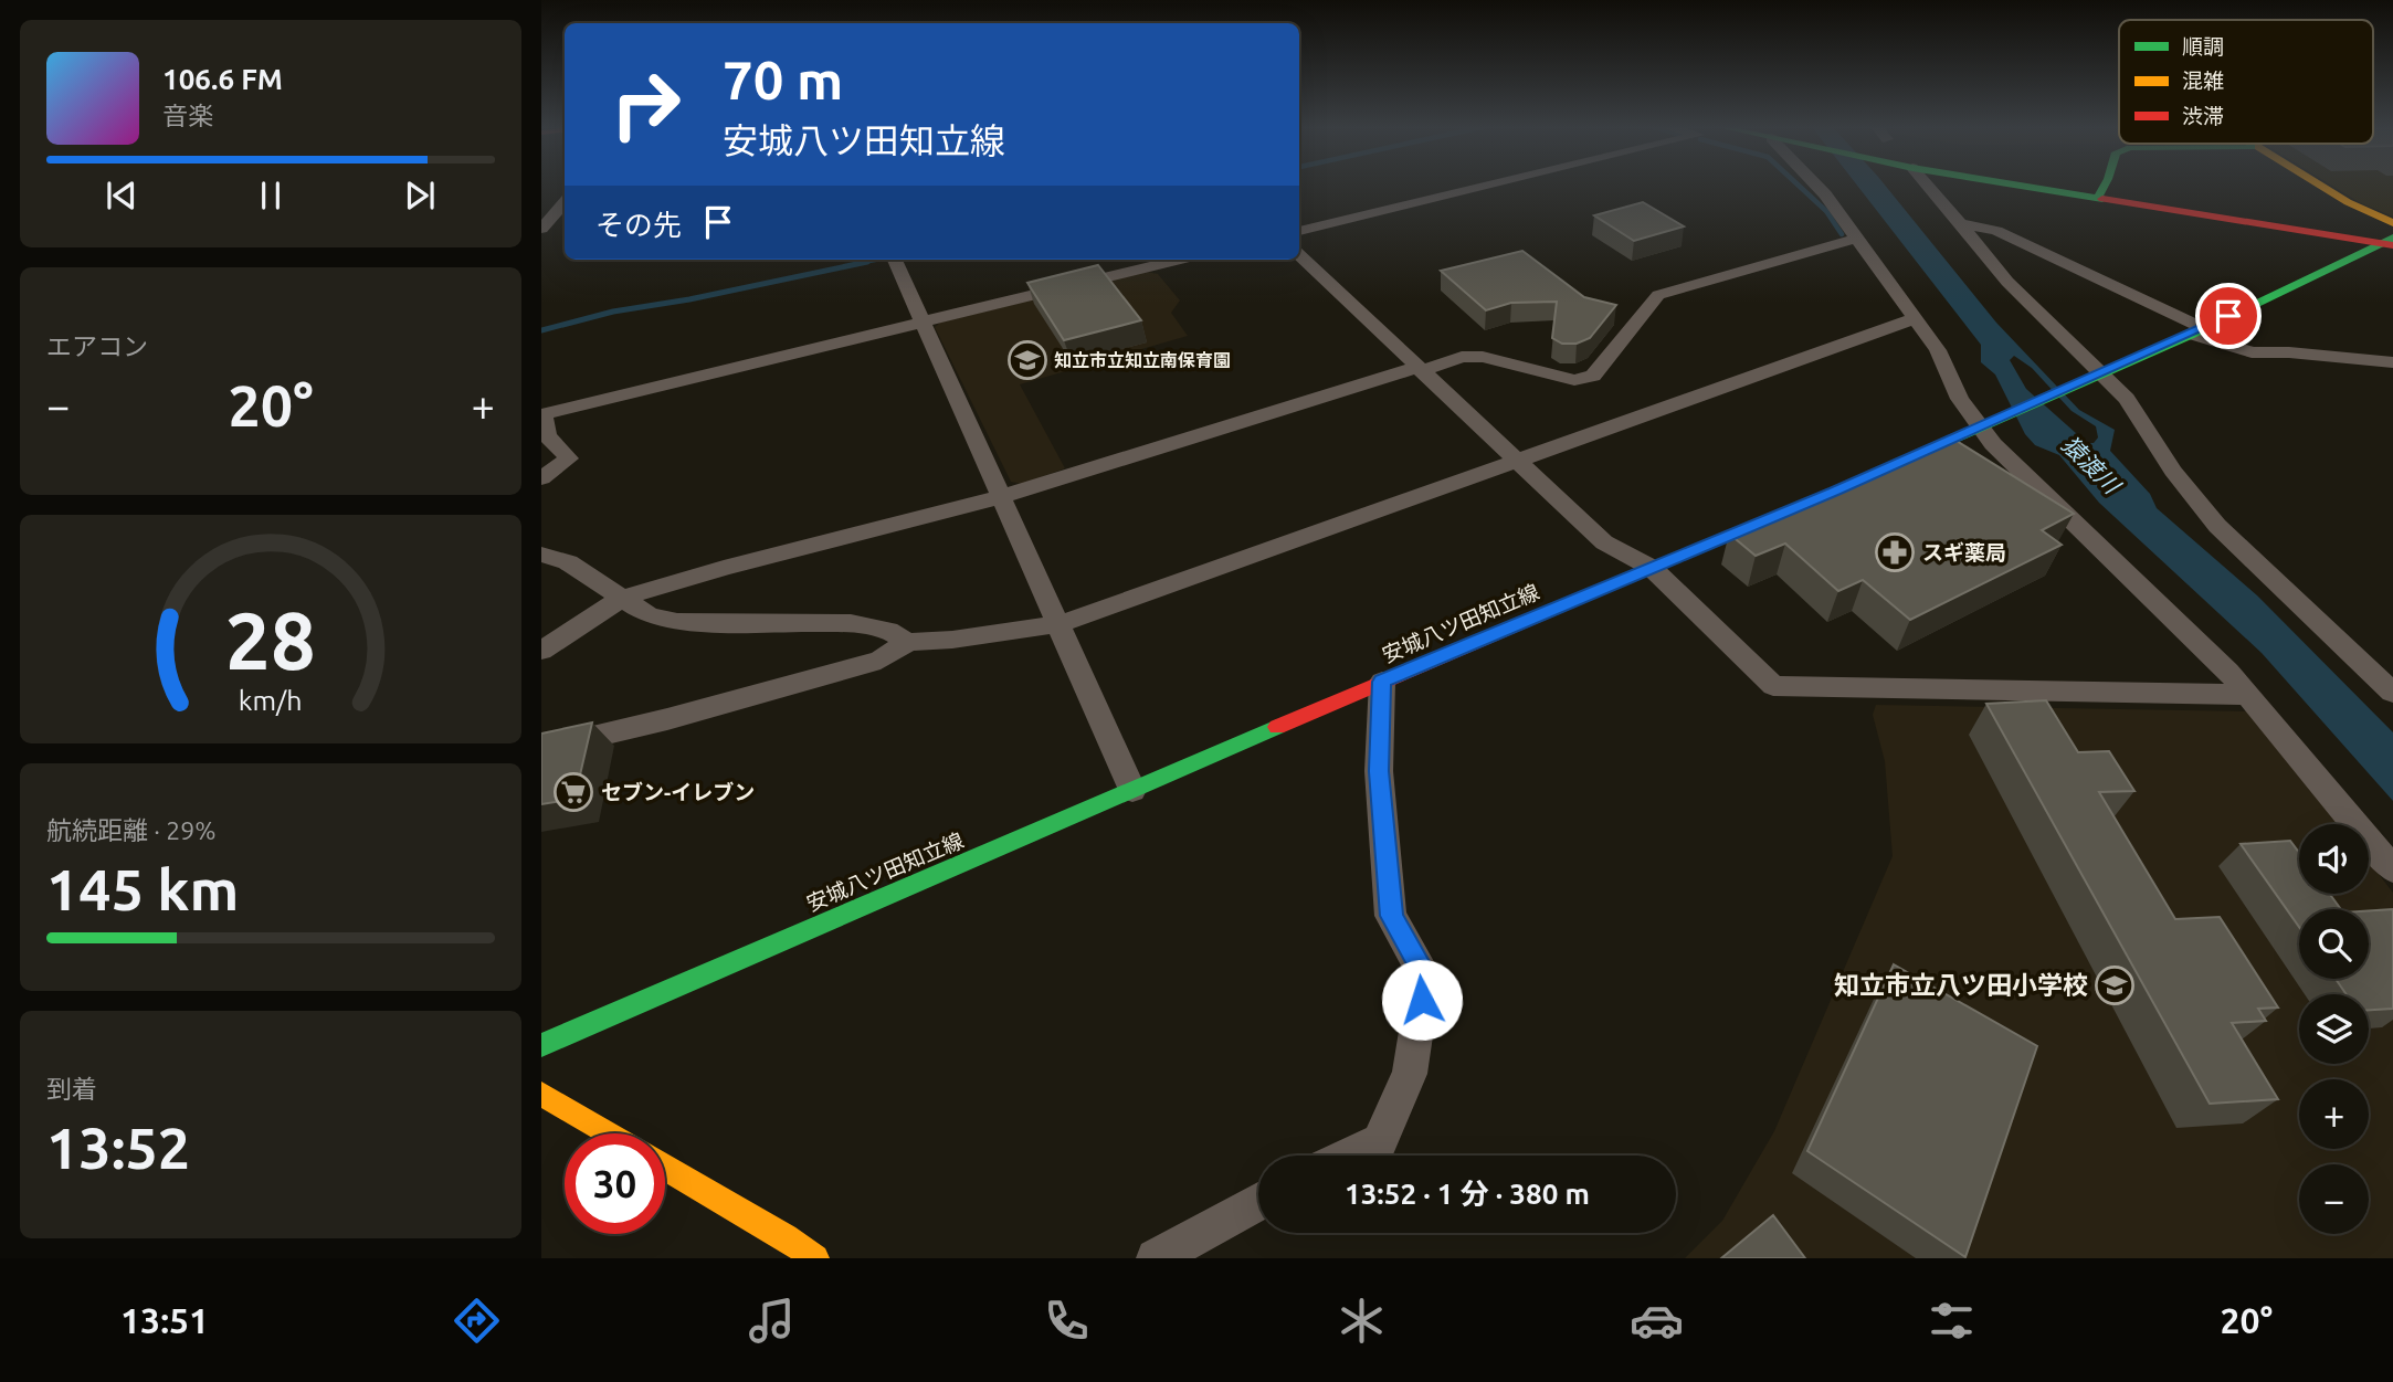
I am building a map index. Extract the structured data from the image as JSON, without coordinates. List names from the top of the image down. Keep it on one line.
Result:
{"streets":{"main road":["安城八ツ田知立線"]},"water":["猿渡川"],"places":{"school or university":["知立市立知立南保育園","知立市立八ツ田小学校"],"pharmacy":["スギ薬局"],"supermarket":["セブン-イレブン"]},"legend":["順調","混雑","渋滞"],"page":{"turn":["70 m","安城八ツ田知立線"],"song":["106.6 FM","音楽"],"then":"その先","tile":["エアコン",["航続距離 · 29%","145 km"],["到着","13:52"]],"heat":["−","20°","+"],"map_buttons":["+","−"],"limit":"30","trip":"13:52 · 1 分 · 380 m","tabs":["13:51","20°"],"gauge":["28","km/h"]}}
